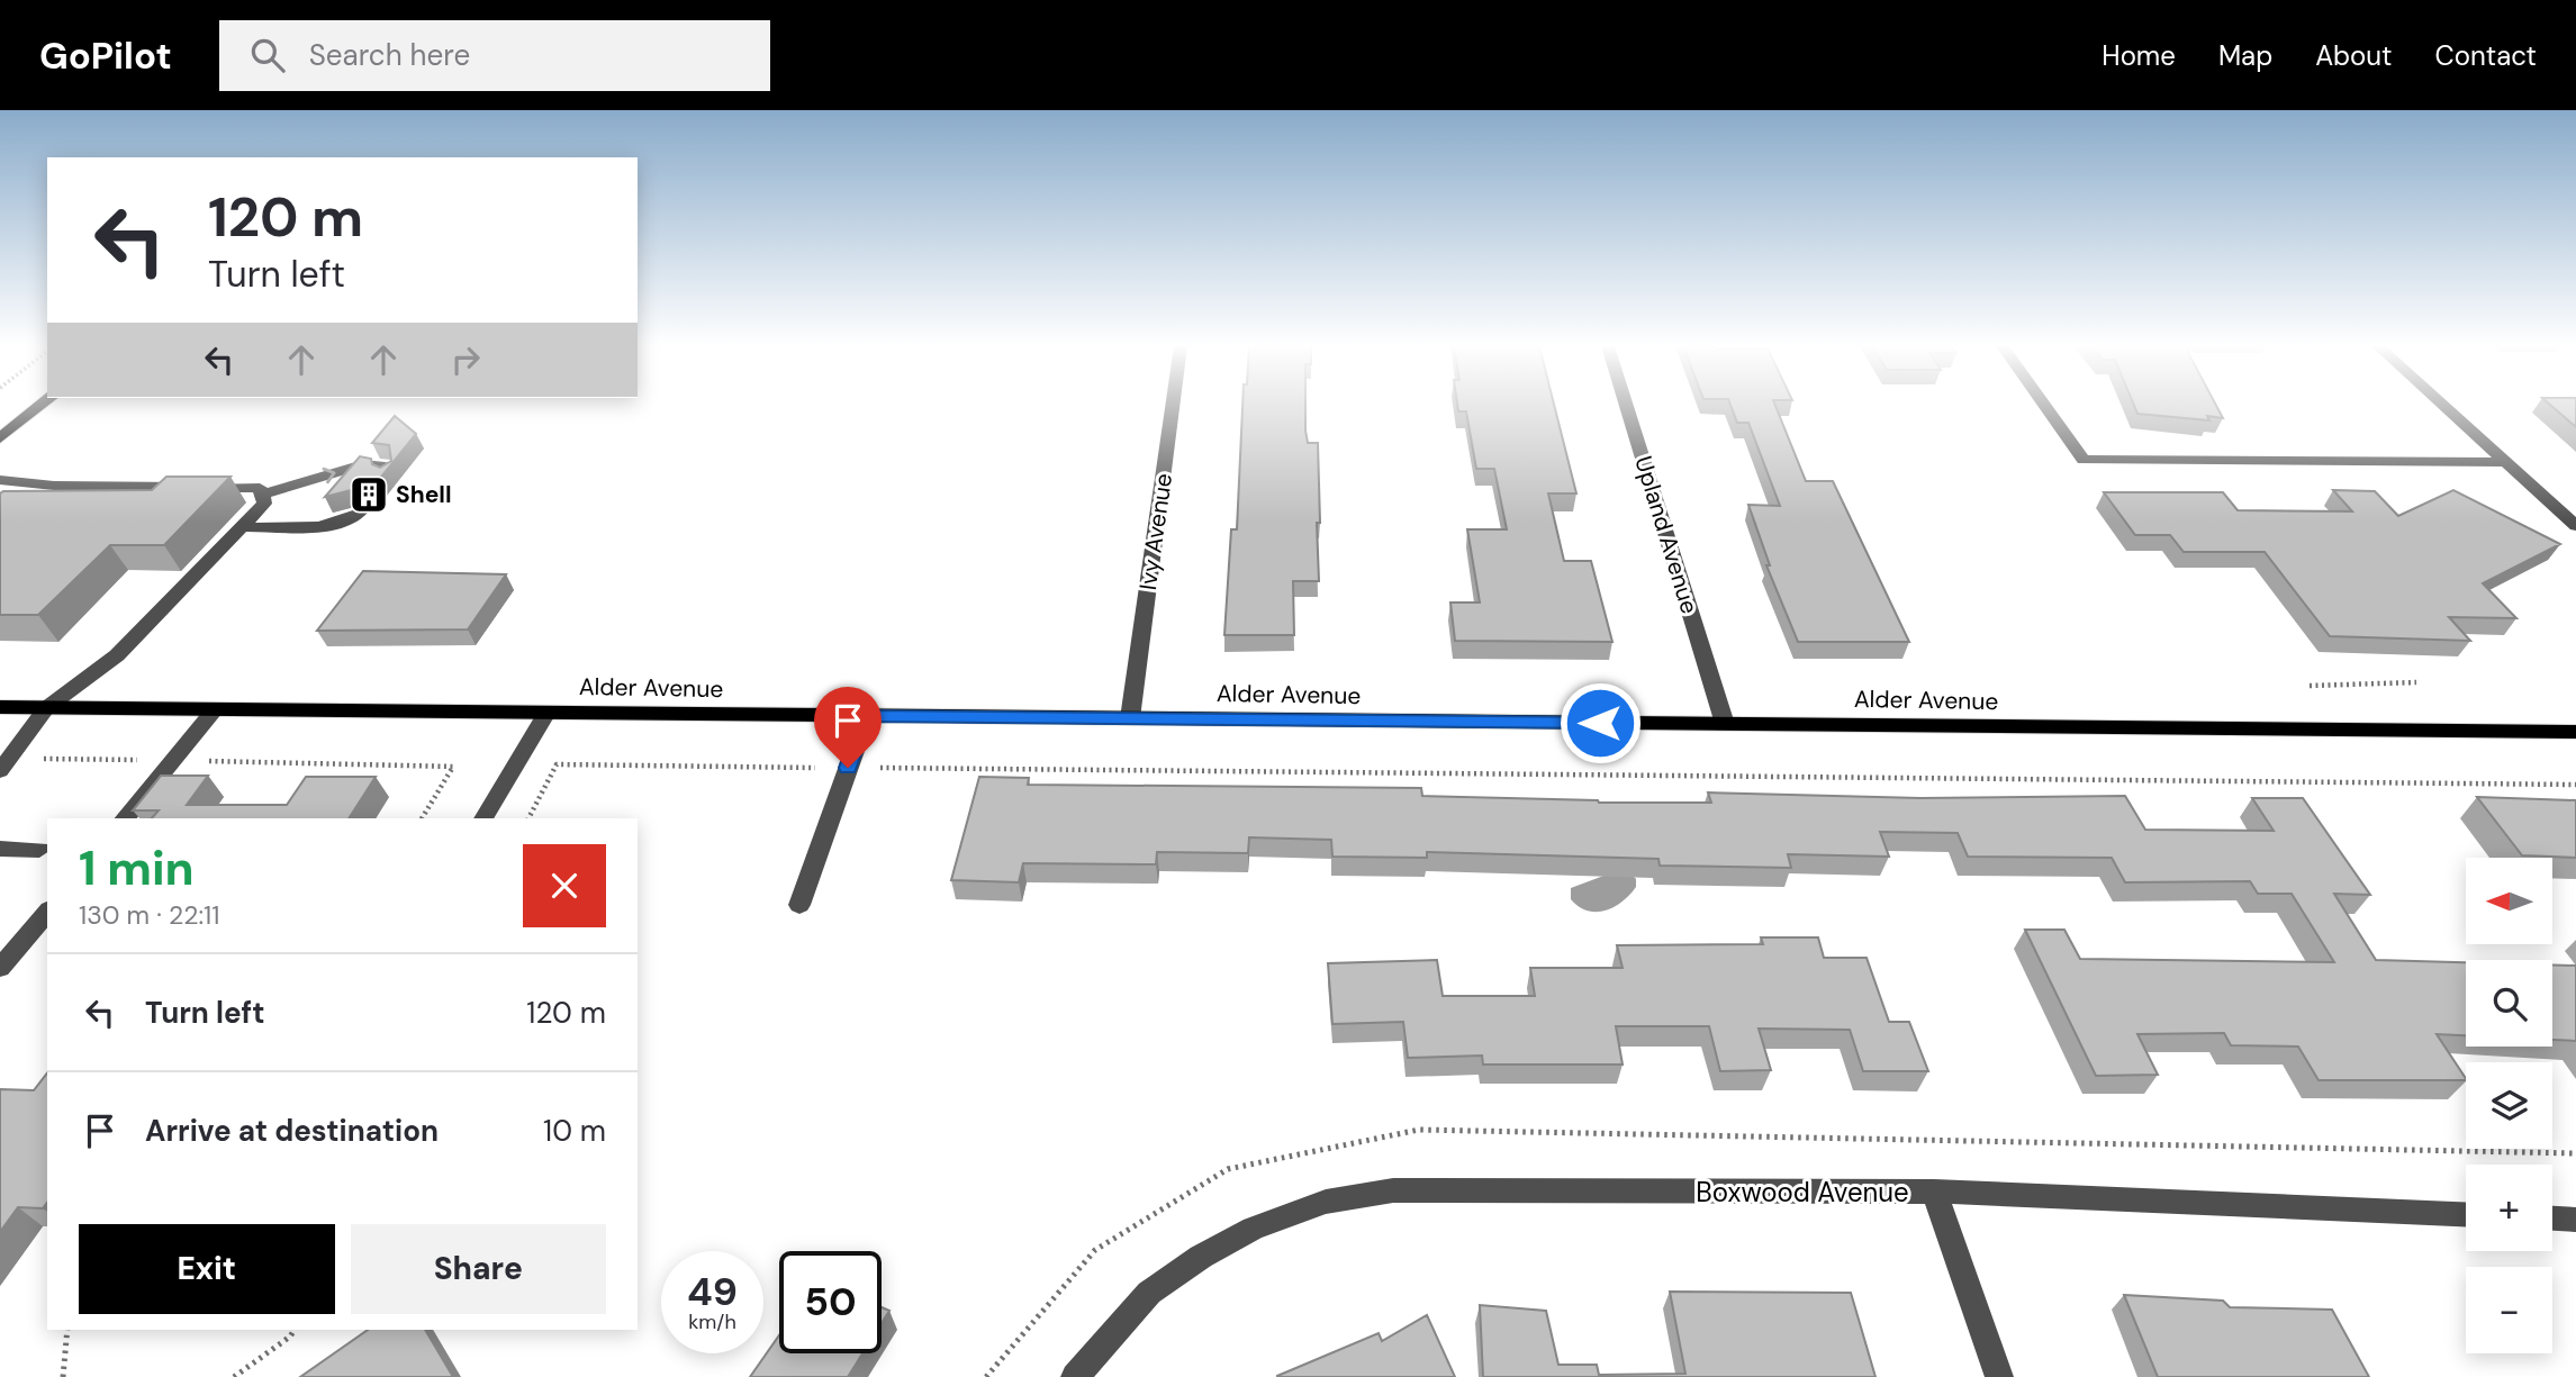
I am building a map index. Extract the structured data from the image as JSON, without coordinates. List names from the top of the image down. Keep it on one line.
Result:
{"streets":{"main road":["Alder Avenue"],"street":["Ivy Avenue","Upland Avenue","Boxwood Avenue"]},"crossings":[["Ivy Avenue","Alder Avenue"],["Upland Avenue","Alder Avenue"]],"places":{"building":["Shell"]},"north":"left","page":{"header":"GoPilot","search":"Search here","nav":["Home","Map","About","Contact"],"turn":["120 m","Turn left"],"heading":["1 min","130 m · 22:11"],"map_buttons":["+","−"],"list":[{"name":"Turn left","value":"120 m"},{"name":"Arrive at destination","value":"10 m"}],"buttons":["Exit","Share"],"speed":"49 km/h","limit":"50"}}
